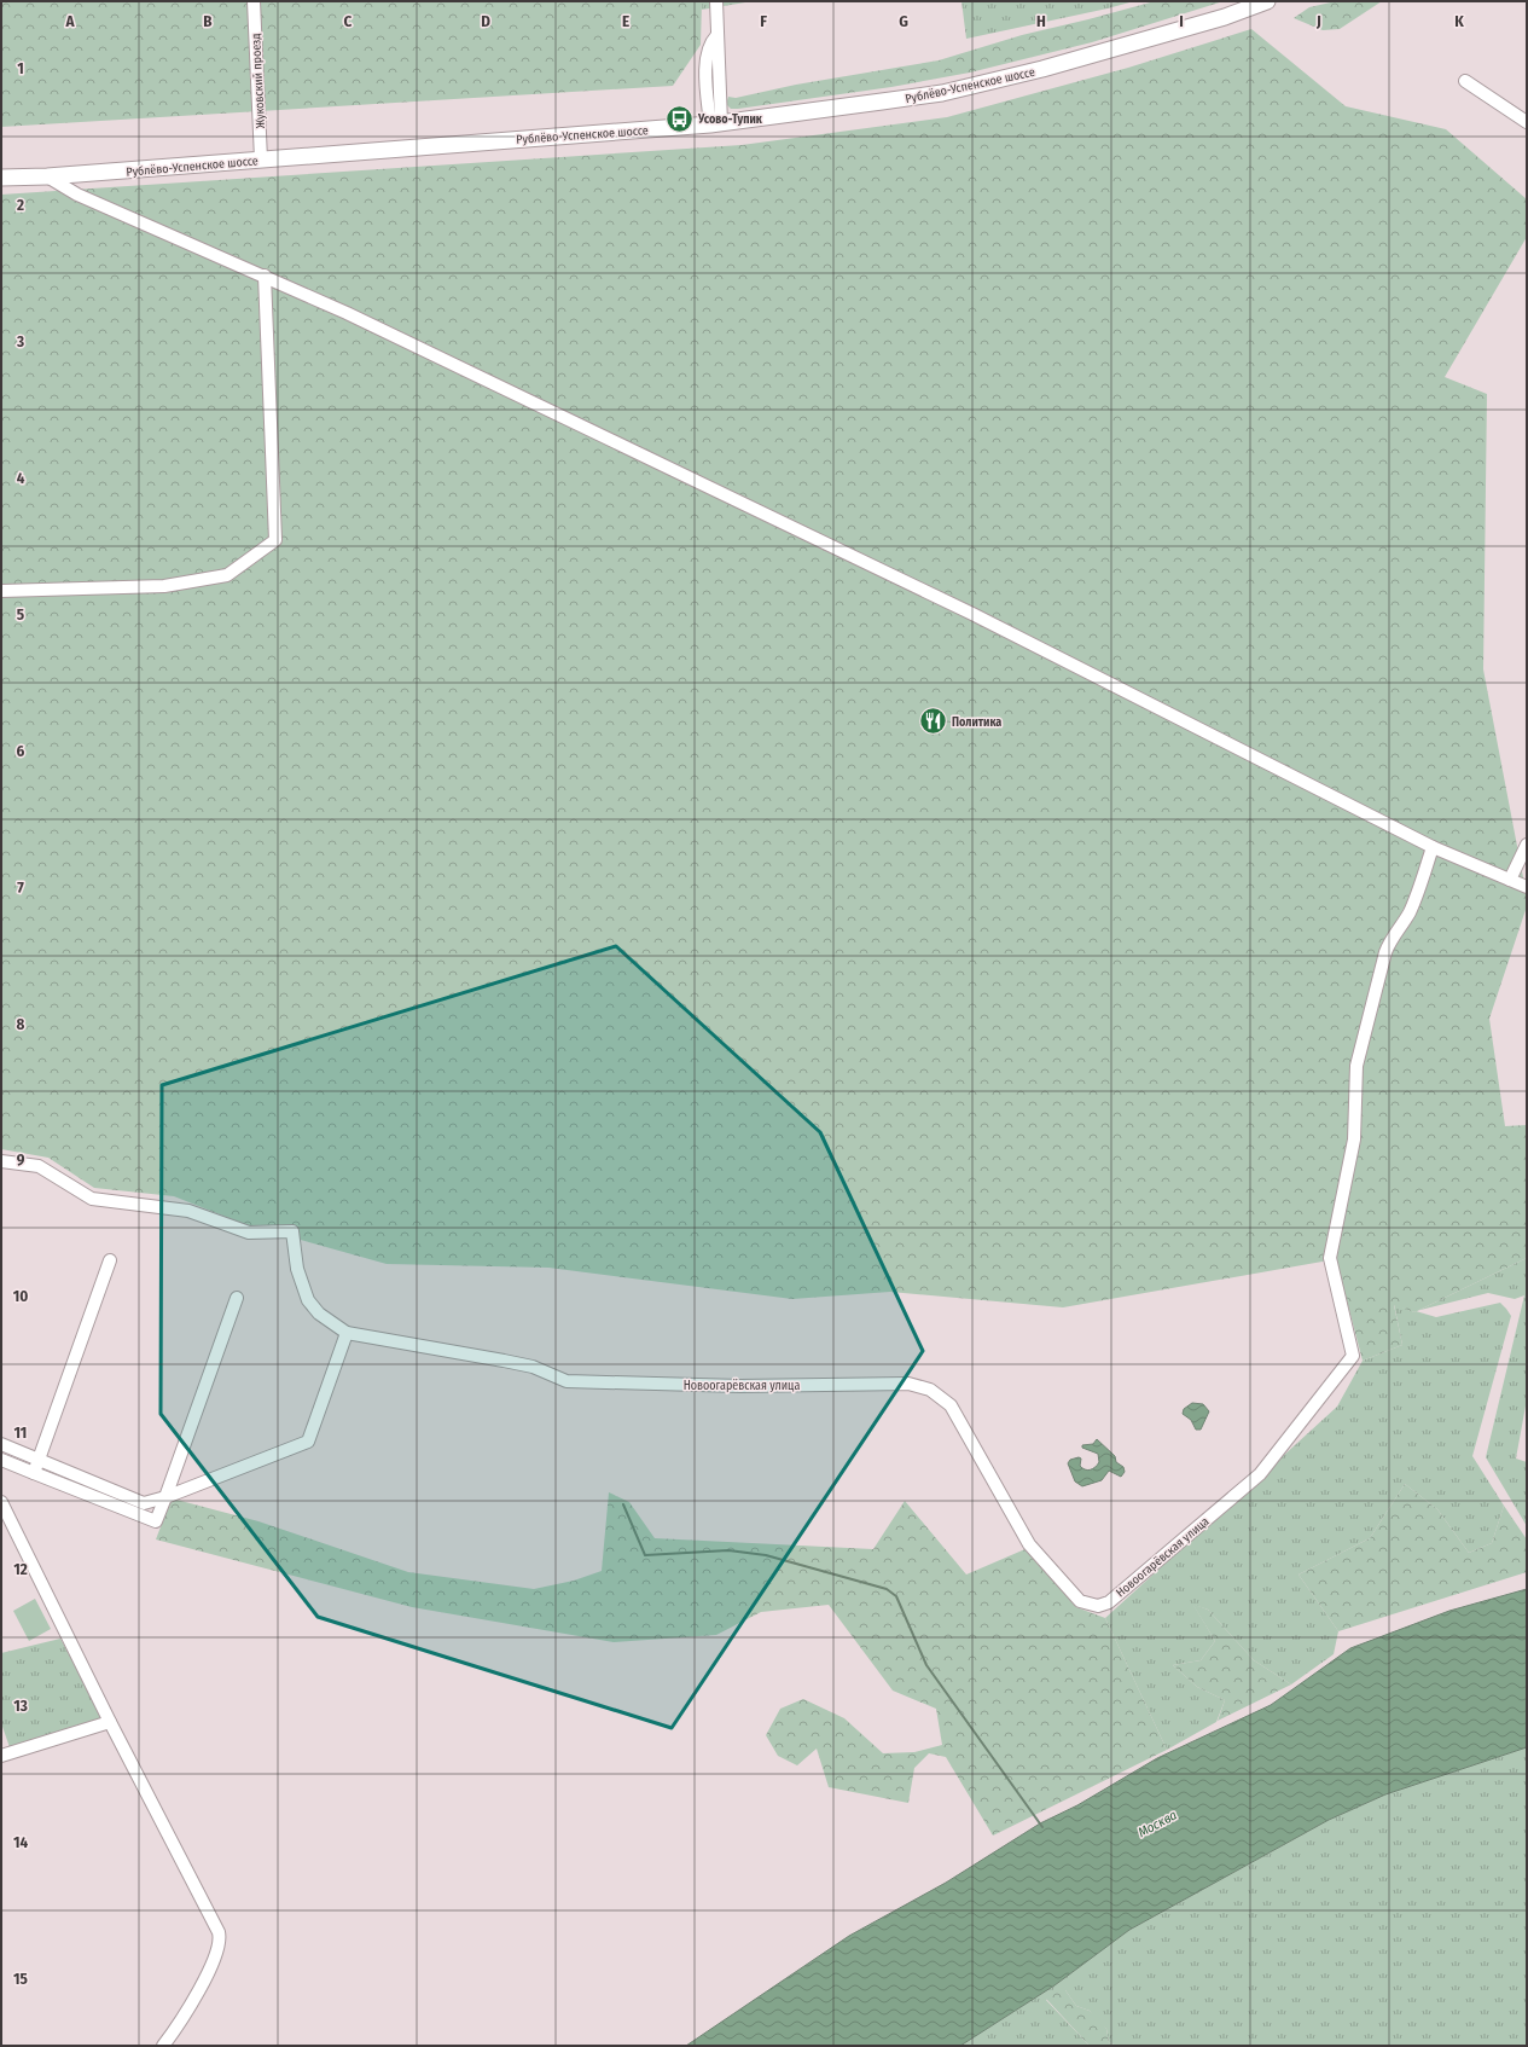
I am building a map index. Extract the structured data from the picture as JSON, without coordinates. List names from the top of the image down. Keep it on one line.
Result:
{"streets":{"main road":["Рублёво-Успенское шоссе"],"street":["Жуковский проезд","Новоогарёвская улица"]},"crossings":[["Жуковский проезд","Рублёво-Успенское шоссе"]],"water":["Москва"],"places":{"bus stop":["Усово-Тупик"],"restaurant":["Политика"]},"grid":{"columns":["A","B","C","D","E","F","G","H","I","J","K"],"rows":["1","2","3","4","5","6","7","8","9","10","11","12","13","14","15"]}}
